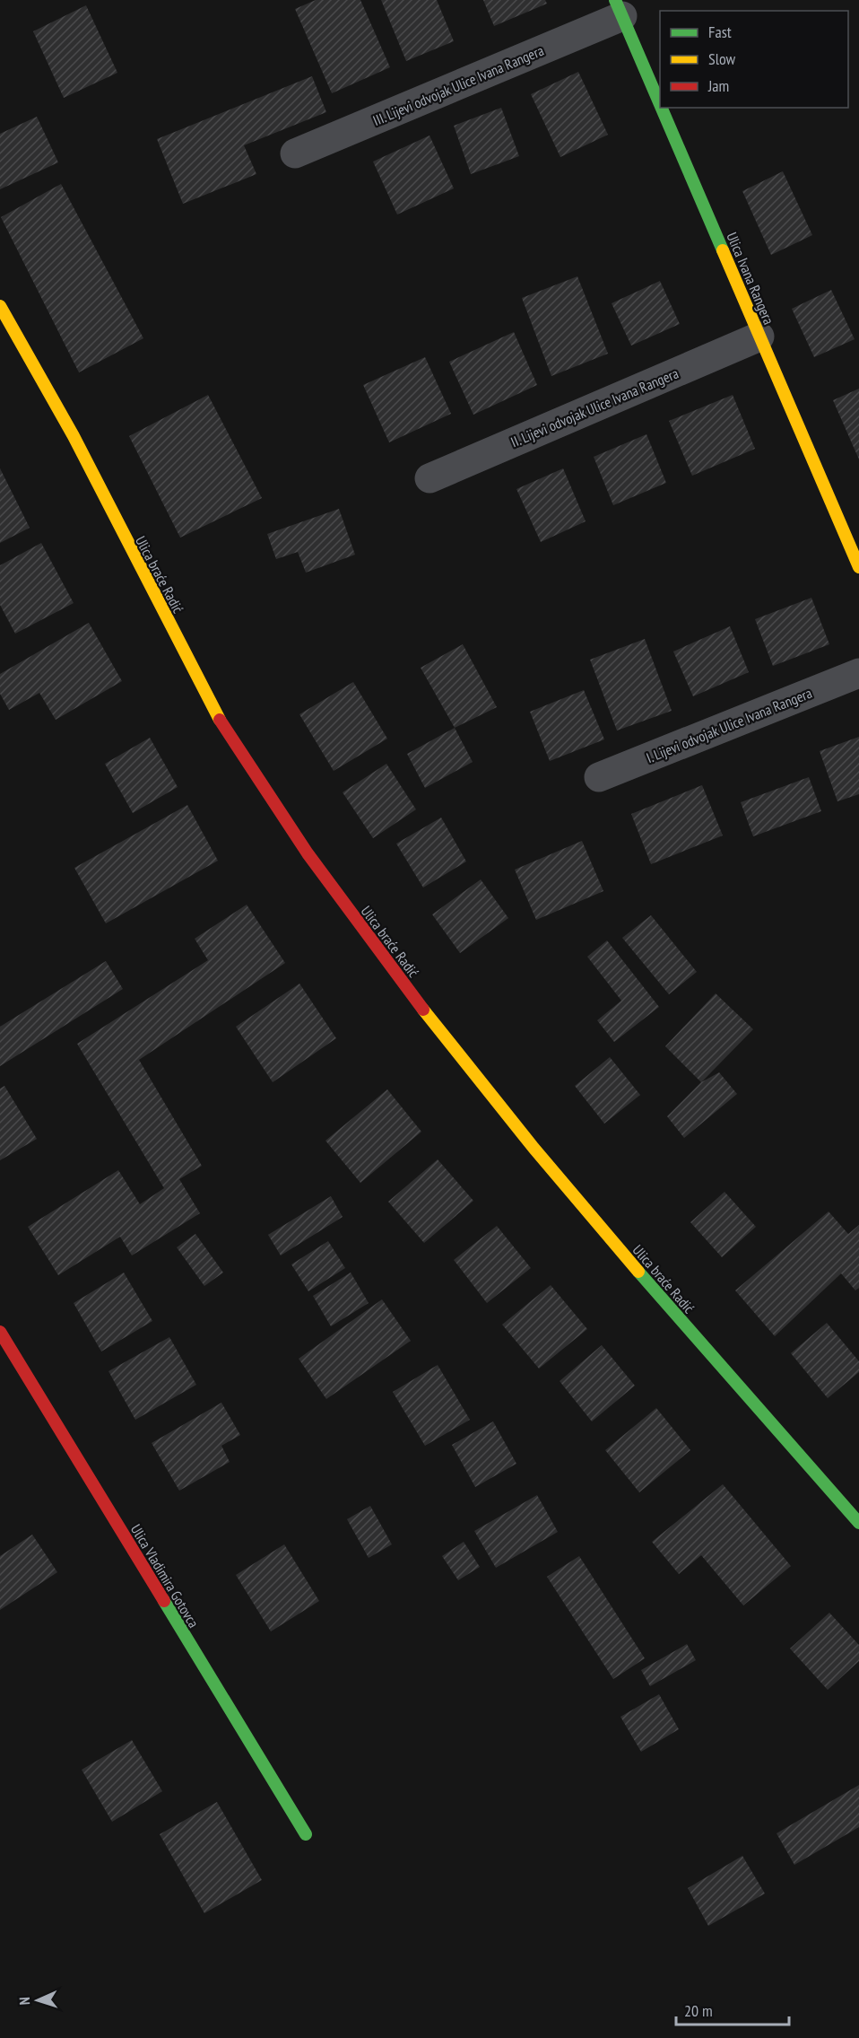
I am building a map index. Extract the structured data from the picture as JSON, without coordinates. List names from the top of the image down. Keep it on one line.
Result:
{"streets":{"main road":["Ulica Ivana Rangera","Ulica braće Radić","Ulica Vladimira Gotovca"],"street":["III. Lijevi odvojak Ulice Ivana Rangera","II. Lijevi odvojak Ulice Ivana Rangera","I. Lijevi odvojak Ulice Ivana Rangera"]},"crossings":[["III. Lijevi odvojak Ulice Ivana Rangera","Ulica Ivana Rangera"],["Ulica Ivana Rangera","II. Lijevi odvojak Ulice Ivana Rangera"]],"legend":["Fast","Slow","Jam"],"scale_bar":"20 m","north":"left"}
